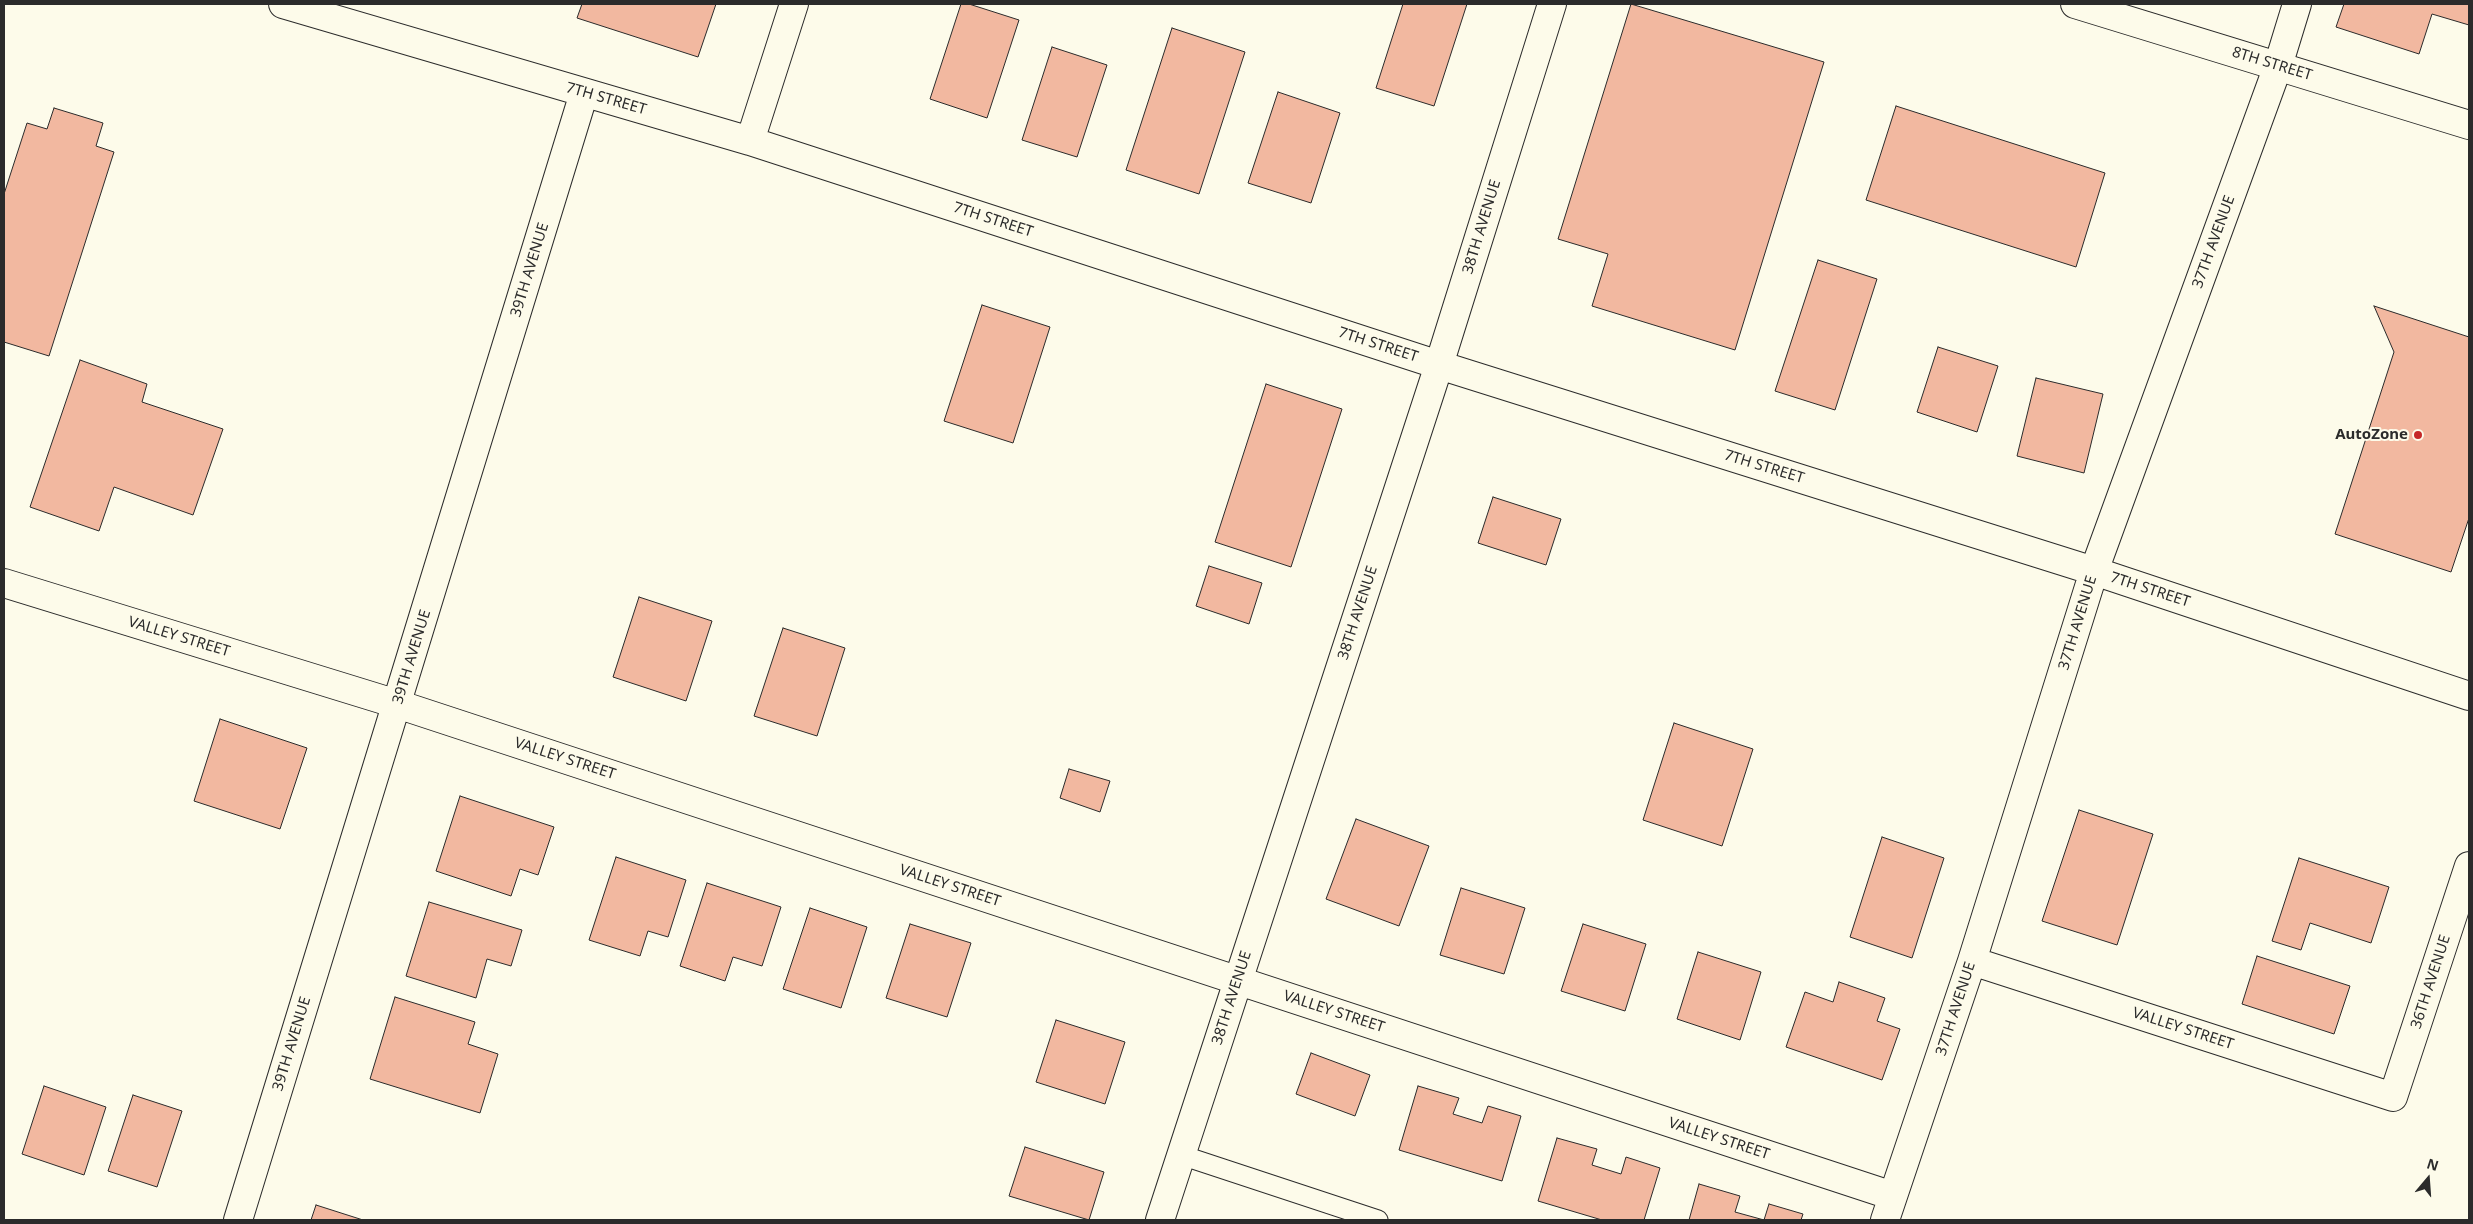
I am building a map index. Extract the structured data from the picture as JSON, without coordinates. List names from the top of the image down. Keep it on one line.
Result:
{"streets":{"street":["8TH STREET","7TH STREET","38TH AVENUE","37TH AVENUE","39TH AVENUE","VALLEY STREET","36TH AVENUE"]},"crossings":[["8TH STREET","37TH AVENUE"],["7TH STREET","38TH AVENUE"],["7TH STREET","37TH AVENUE"],["7TH STREET","39TH AVENUE"],["38TH AVENUE","VALLEY STREET"],["37TH AVENUE","VALLEY STREET"],["39TH AVENUE","VALLEY STREET"],["VALLEY STREET","36TH AVENUE"]],"places":["AutoZone"],"north":"top"}
